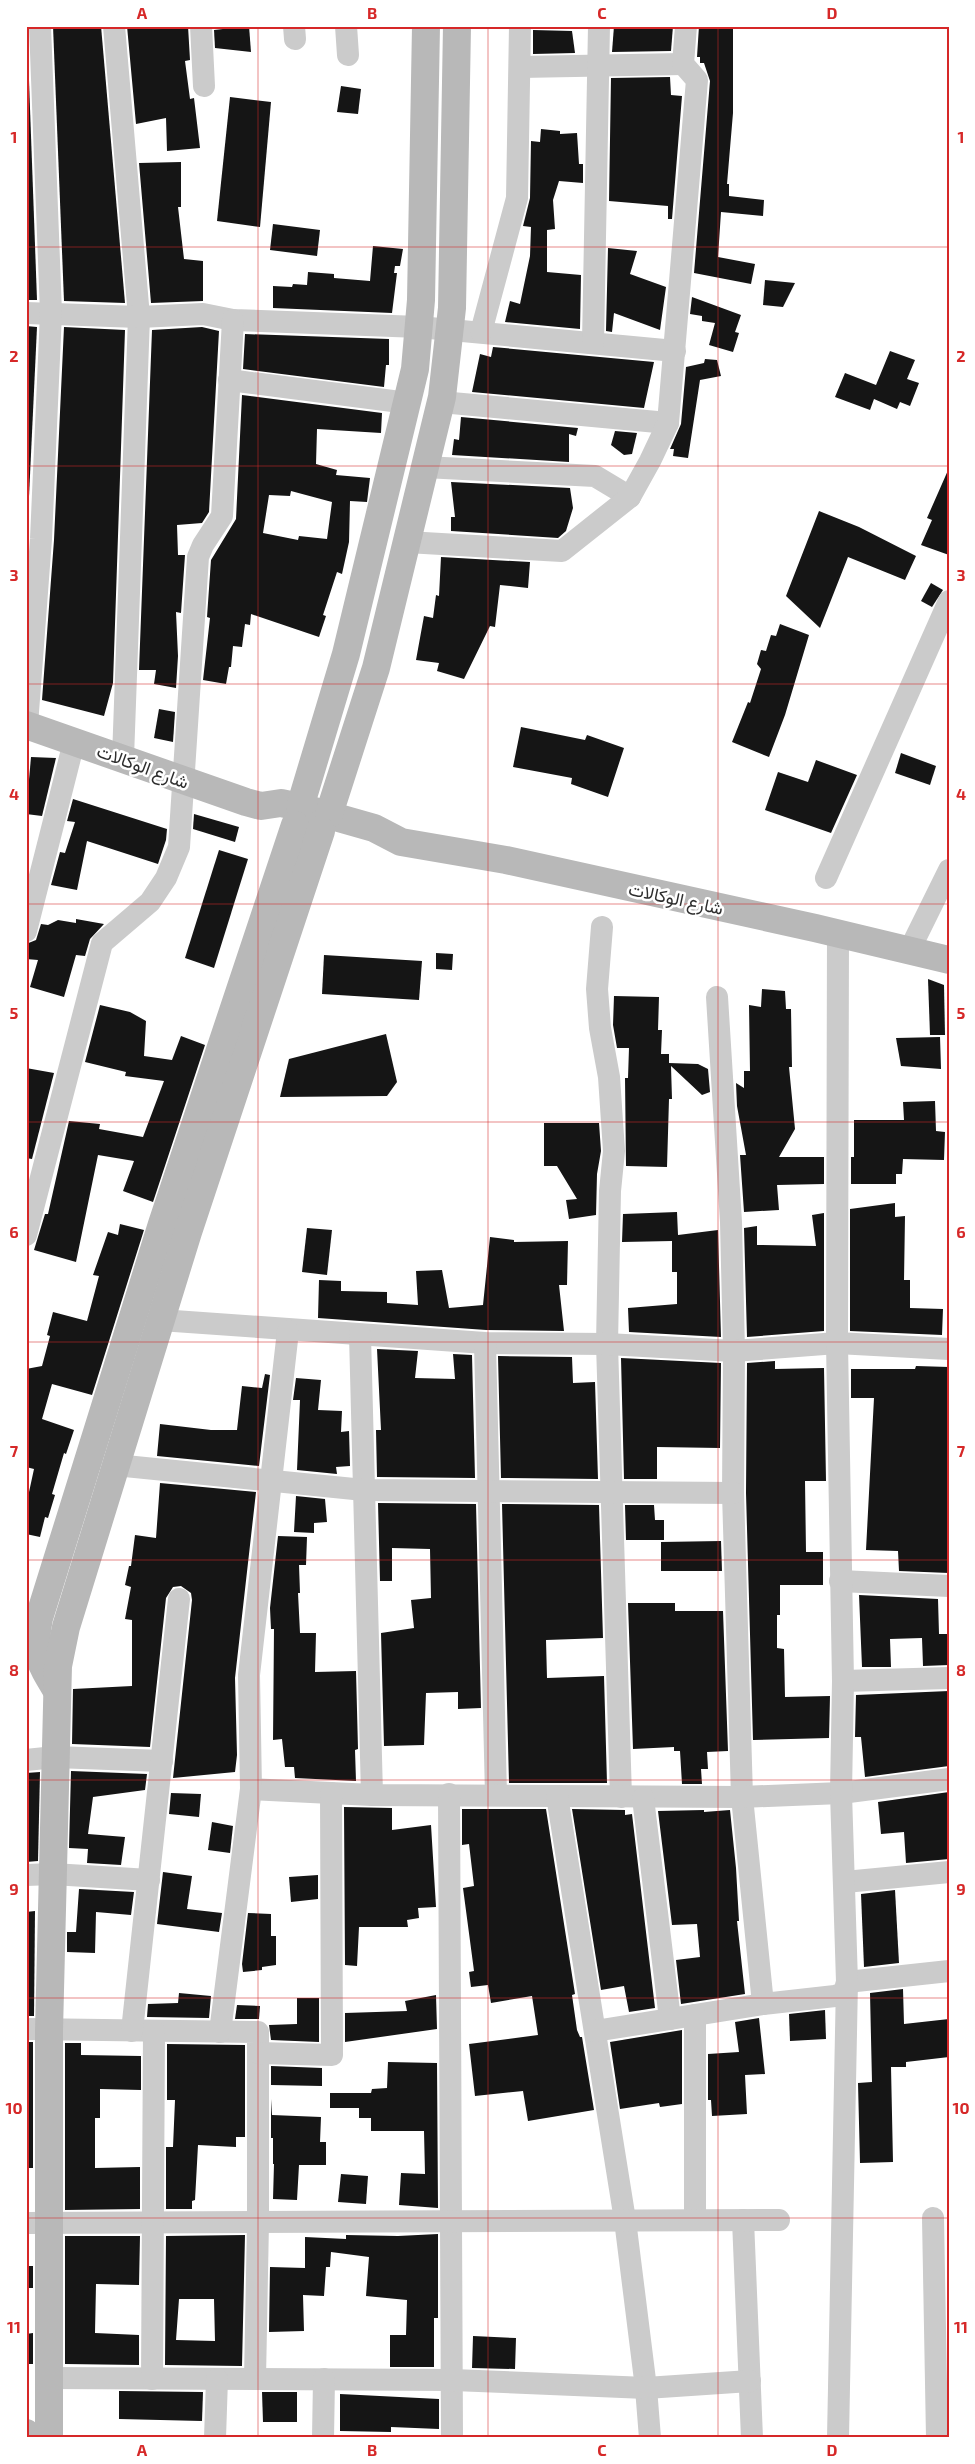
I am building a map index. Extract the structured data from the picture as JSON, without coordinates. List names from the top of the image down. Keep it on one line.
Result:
{"streets":{"street":["شارع الوكالات"]},"grid":{"columns":["A","B","C","D"],"rows":["1","2","3","4","5","6","7","8","9","10","11"]}}
